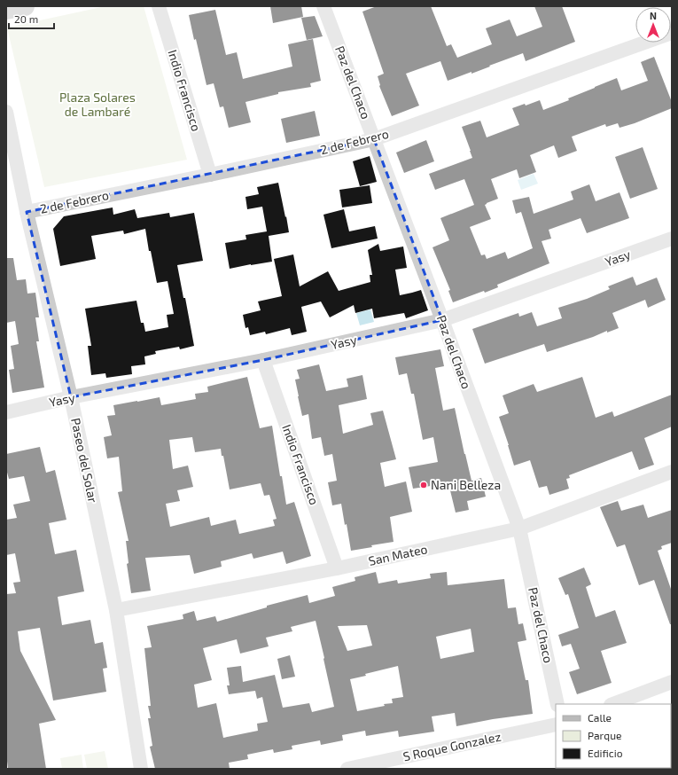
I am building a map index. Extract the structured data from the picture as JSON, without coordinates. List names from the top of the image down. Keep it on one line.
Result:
{"streets":{"street":["Paz del Chaco","Indio Francisco","2 de Febrero","Yasy","Paseo del Solar","San Mateo","S Roque Gonzalez"]},"crossings":[["Paz del Chaco","2 de Febrero"],["Paz del Chaco","Yasy"],["Paz del Chaco","San Mateo"],["Indio Francisco","2 de Febrero"],["Indio Francisco","Yasy"],["Indio Francisco","San Mateo"],["2 de Febrero","Paseo del Solar"],["Yasy","Paseo del Solar"],["Paseo del Solar","San Mateo"]],"parks":["Plaza Solares de Lambaré"],"places":["Nani Belleza"],"legend":["Calle","Parque","Edificio"],"scale_bar":"20 m","north":"top"}
